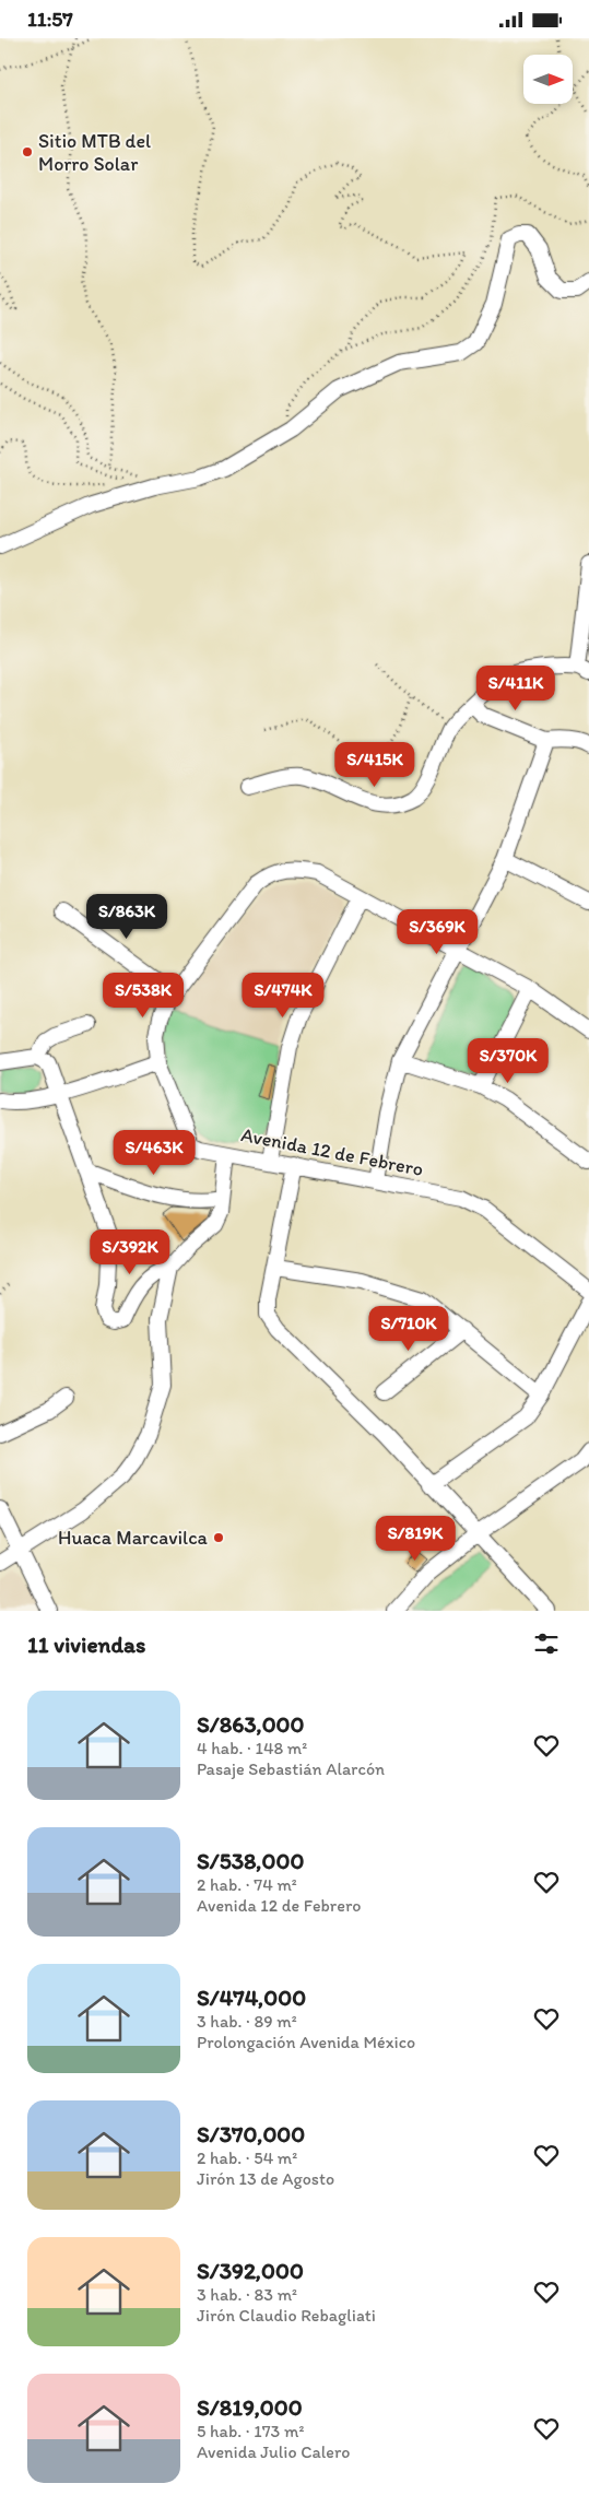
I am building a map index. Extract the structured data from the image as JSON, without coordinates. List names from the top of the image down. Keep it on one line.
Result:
{"streets":{"street":["Avenida 12 de Febrero"]},"places":["Sitio MTB del Morro Solar","Huaca Marcavilca"],"north":"right","page":{"status":"11:57","price":["S/411K","S/415K","S/863K","S/369K","S/538K","S/474K","S/370K","S/463K","S/392K","S/710K","S/819K"],"heading":"11 viviendas","list":[{"name":"S/863,000","note":"4 hab. · 148 m² · Pasaje Sebastián Alarcón"},{"name":"S/538,000","note":"2 hab. · 74 m² · Avenida 12 de Febrero"},{"name":"S/474,000","note":"3 hab. · 89 m² · Prolongación Avenida México"},{"name":"S/370,000","note":"2 hab. · 54 m² · Jirón 13 de Agosto"},{"name":"S/392,000","note":"3 hab. · 83 m² · Jirón Claudio Rebagliati"},{"name":"S/819,000","note":"5 hab. · 173 m² · Avenida Julio Calero"}]}}
